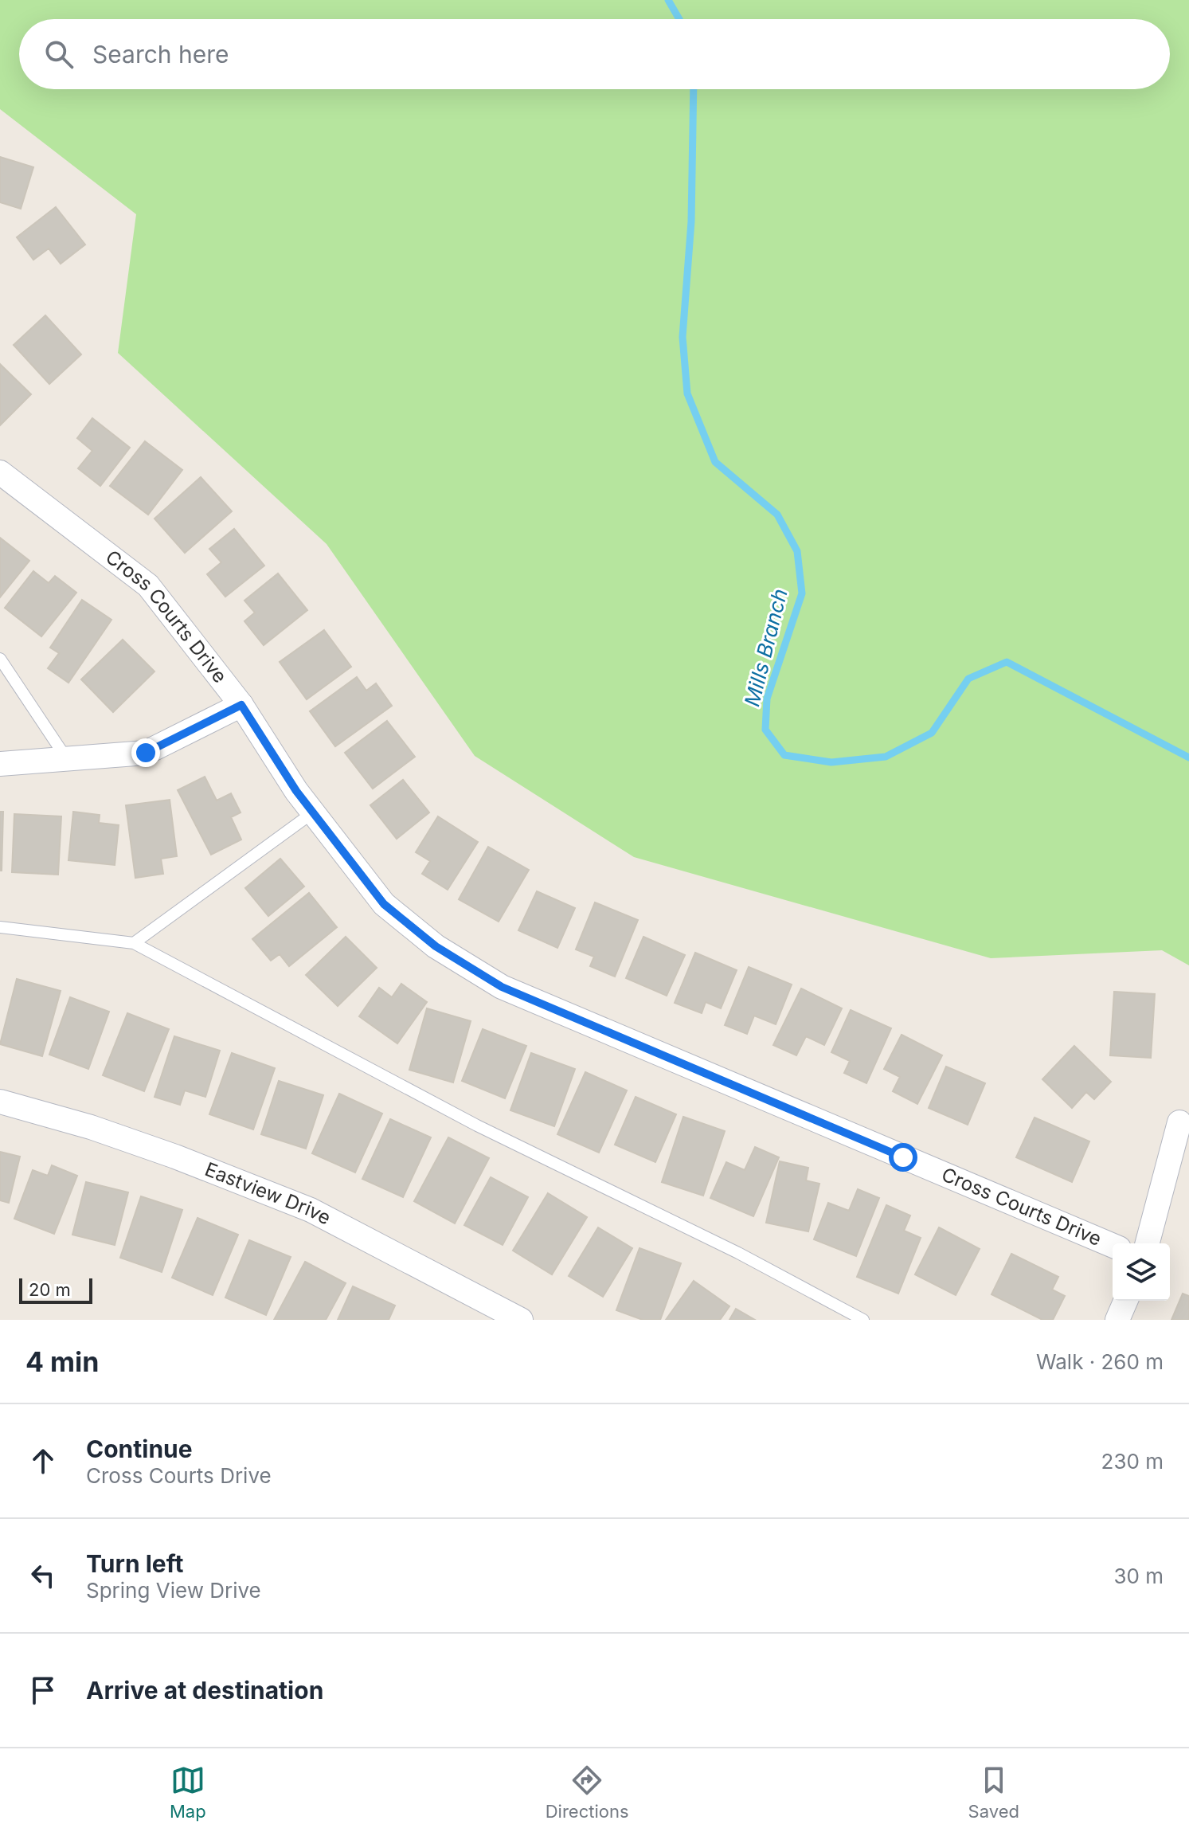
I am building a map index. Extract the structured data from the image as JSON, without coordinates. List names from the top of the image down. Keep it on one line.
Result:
{"streets":{"street":["Cross Courts Drive","Eastview Drive"]},"water":["Mills Branch"],"scale_bar":"20 m","page":{"search":"Search here","scale":"20 m","heading":["4 min","Walk · 260 m"],"list":[["Continue","Cross Courts Drive","230 m"],["Turn left","Spring View Drive","30 m"],"Arrive at destination"],"nav":["Map","Directions","Saved"]}}
